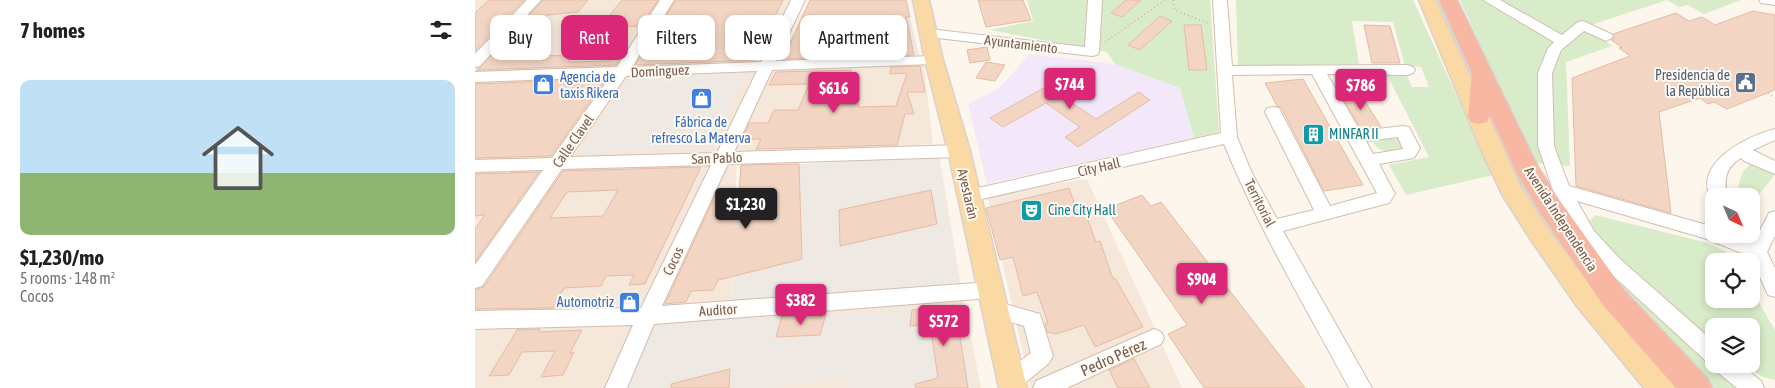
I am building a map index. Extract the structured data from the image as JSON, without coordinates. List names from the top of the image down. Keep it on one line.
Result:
{"streets":{"highway":["Avenida Independencia"],"main road":["Ayestarán"],"street":["Ayuntamiento","Domínguez","Calle Clavel","San Pablo","City Hall","Territorial","Cocos","Auditor","Pedro Pérez"]},"crossings":[["Ayuntamiento","Ayestarán"],["Domínguez","Calle Clavel"],["Domínguez","Ayestarán"],["Domínguez","Cocos"],["Calle Clavel","San Pablo"],["San Pablo","Ayestarán"],["San Pablo","Cocos"],["City Hall","Ayestarán"],["City Hall","Territorial"],["Ayestarán","Auditor"],["Cocos","Auditor"]],"places":{"public building":["Presidencia de la República"],"shop":["Agencia de taxis Rikera","Fábrica de refresco La Materva","Automotriz"],"building":["MINFAR II"],"theatre":["Cine City Hall"]},"north":"bottom right","page":{"heading":"7 homes","chip":["Buy","Rent","Filters","New","Apartment"],"list":[{"name":"$1,230/mo","note":"5 rooms · 148 m² · Cocos"}],"price":["$744","$786","$616","$1,230","$904","$382","$572"]}}
